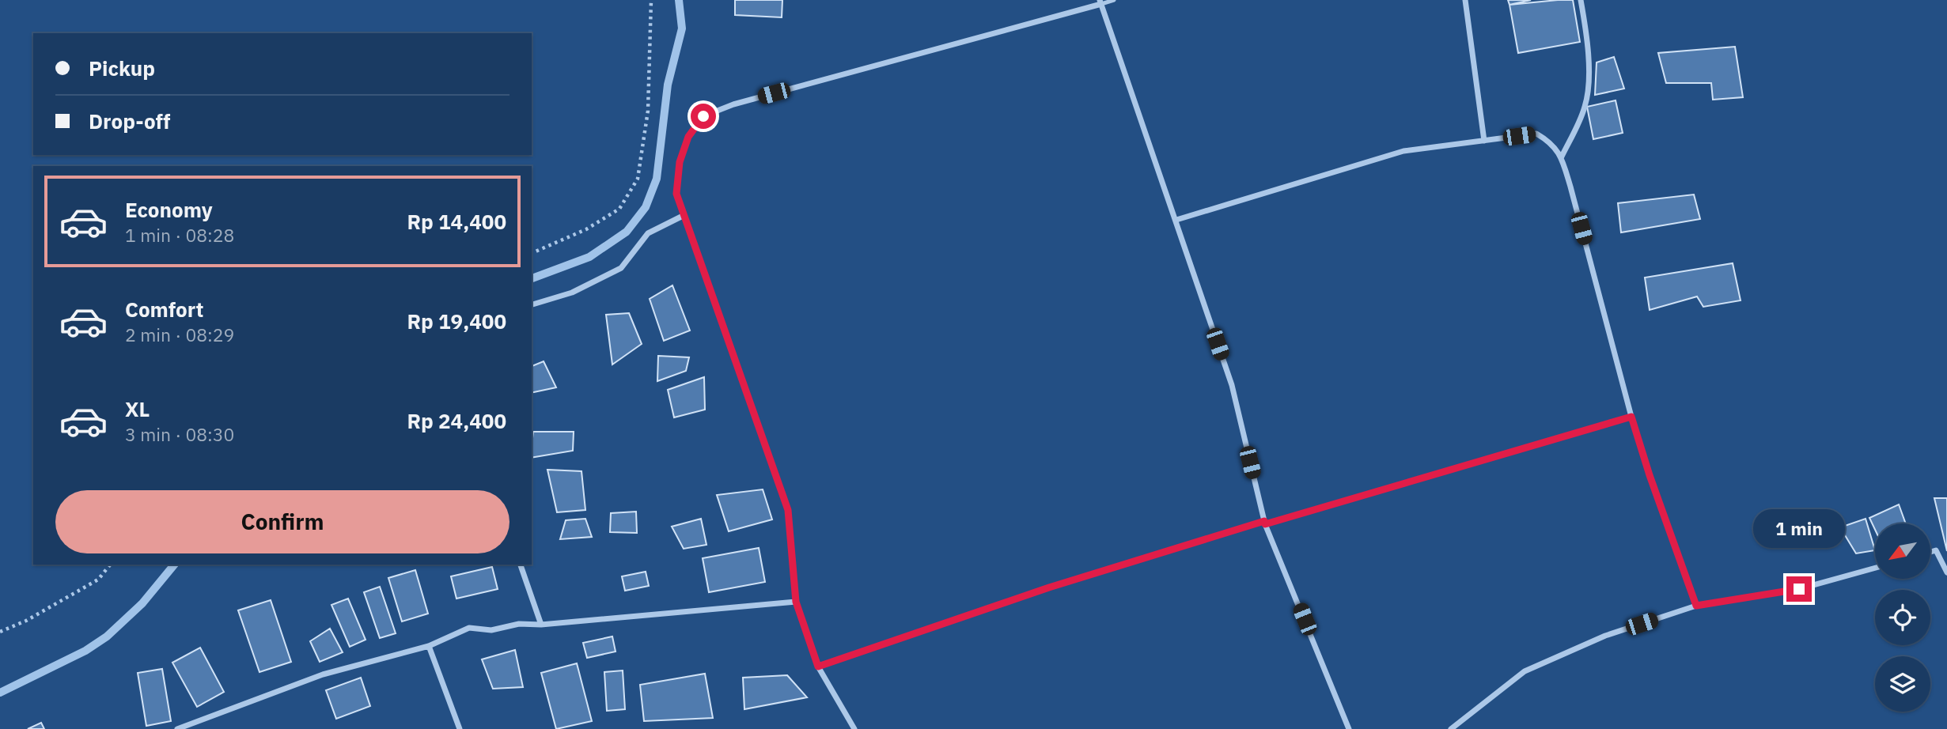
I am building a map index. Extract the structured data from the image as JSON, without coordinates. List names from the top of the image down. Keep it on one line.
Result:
{"north":"bottom left","page":{"banner":["Pickup","Drop-off"],"list":[{"name":"Economy","note":"1 min · 08:28","value":"Rp 14,400"},{"name":"Comfort","note":"2 min · 08:29","value":"Rp 19,400"},{"name":"XL","note":"3 min · 08:30","value":"Rp 24,400"}],"buttons":"Confirm","bubble":"1 min"}}
